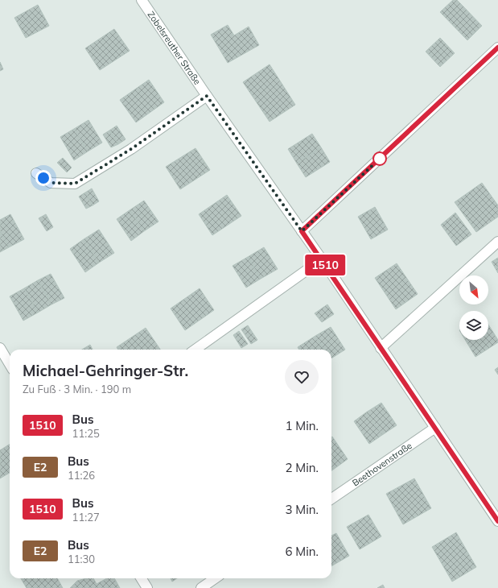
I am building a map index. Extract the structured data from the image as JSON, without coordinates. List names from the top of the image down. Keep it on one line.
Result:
{"streets":{"street":["Zobelsreuther Straße","Beethovenstraße"]},"crossings":[["Zobelsreuther Straße","Beethovenstraße"]],"lines":["bus line 1510"],"north":"bottom right","page":{"on_map":"1510","heading":["Michael-Gehringer-Str.","Zu Fuß · 3 Min. · 190 m"],"list":[{"mark":"1510","name":"Bus","note":"11:25","value":"1 Min."},{"mark":"E2","name":"Bus","note":"11:26","value":"2 Min."},{"mark":"1510","name":"Bus","note":"11:27","value":"3 Min."},{"mark":"E2","name":"Bus","note":"11:30","value":"6 Min."}]}}
